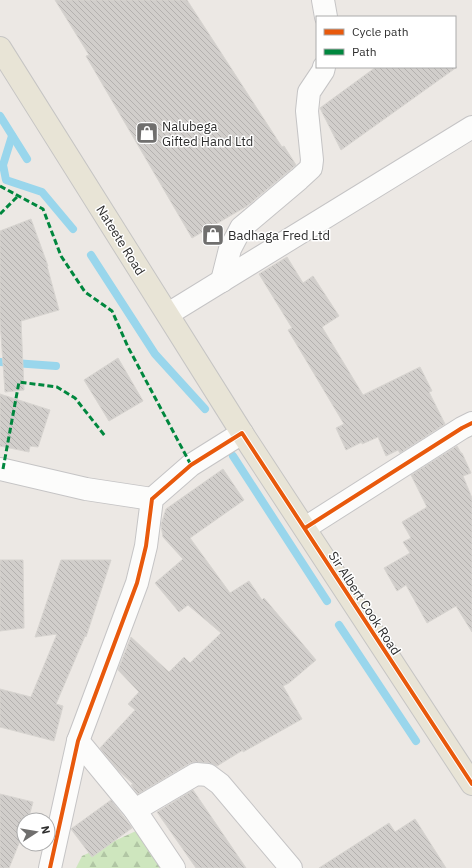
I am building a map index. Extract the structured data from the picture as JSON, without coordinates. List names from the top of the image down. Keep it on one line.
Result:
{"streets":{"main road":["Nateete Road","Sir Albert Cook Road"]},"crossings":[["Nateete Road","Sir Albert Cook Road"]],"places":{"shop":["Nalubega Gifted Hand Ltd","Badhaga Fred Ltd"]},"legend":["Cycle path","Path"],"north":"right"}
